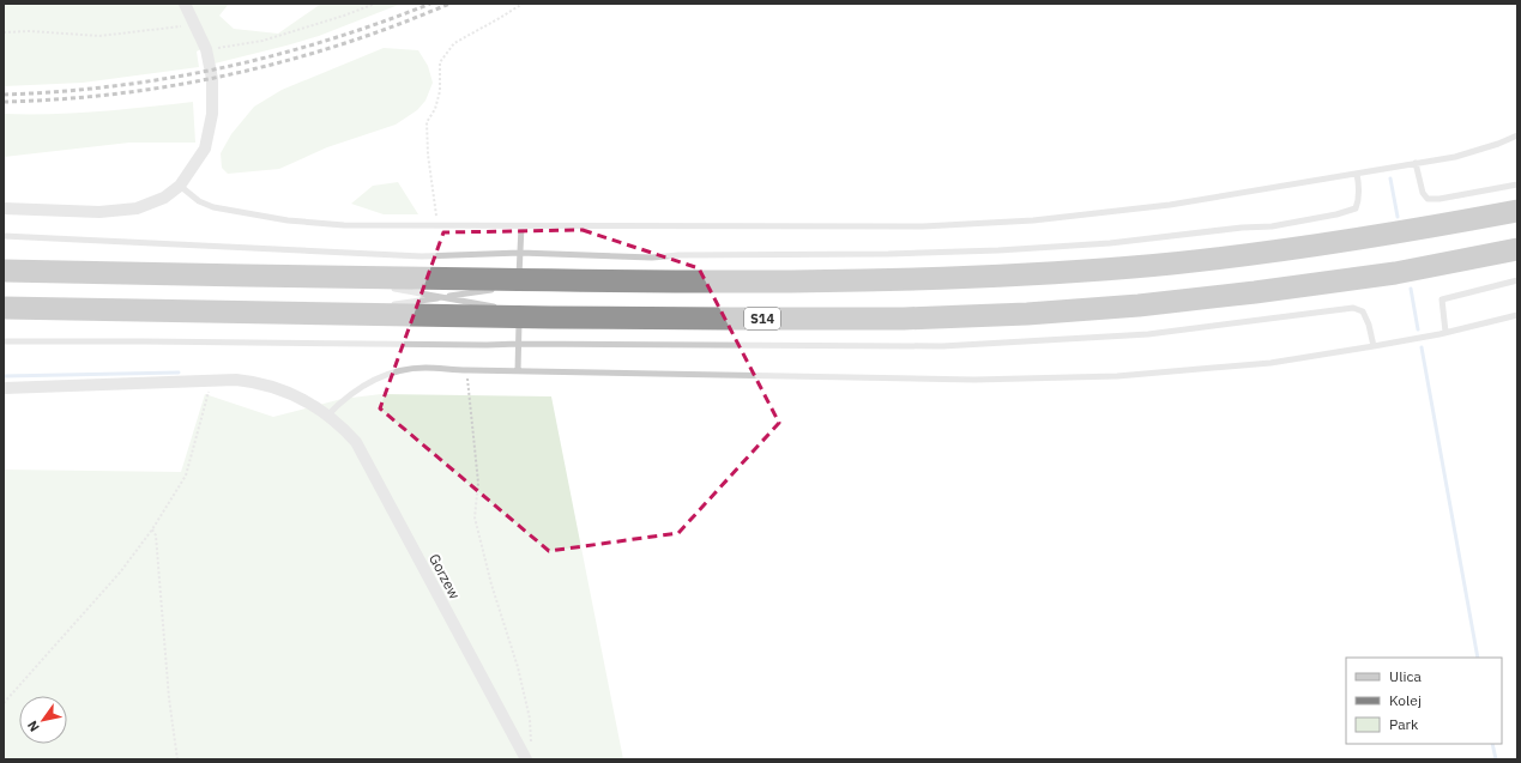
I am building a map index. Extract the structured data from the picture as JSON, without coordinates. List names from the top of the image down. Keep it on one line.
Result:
{"streets":{"highway":["S14"],"street":["Gorzew"]},"legend":["Ulica","Kolej","Park"],"north":"bottom left"}
